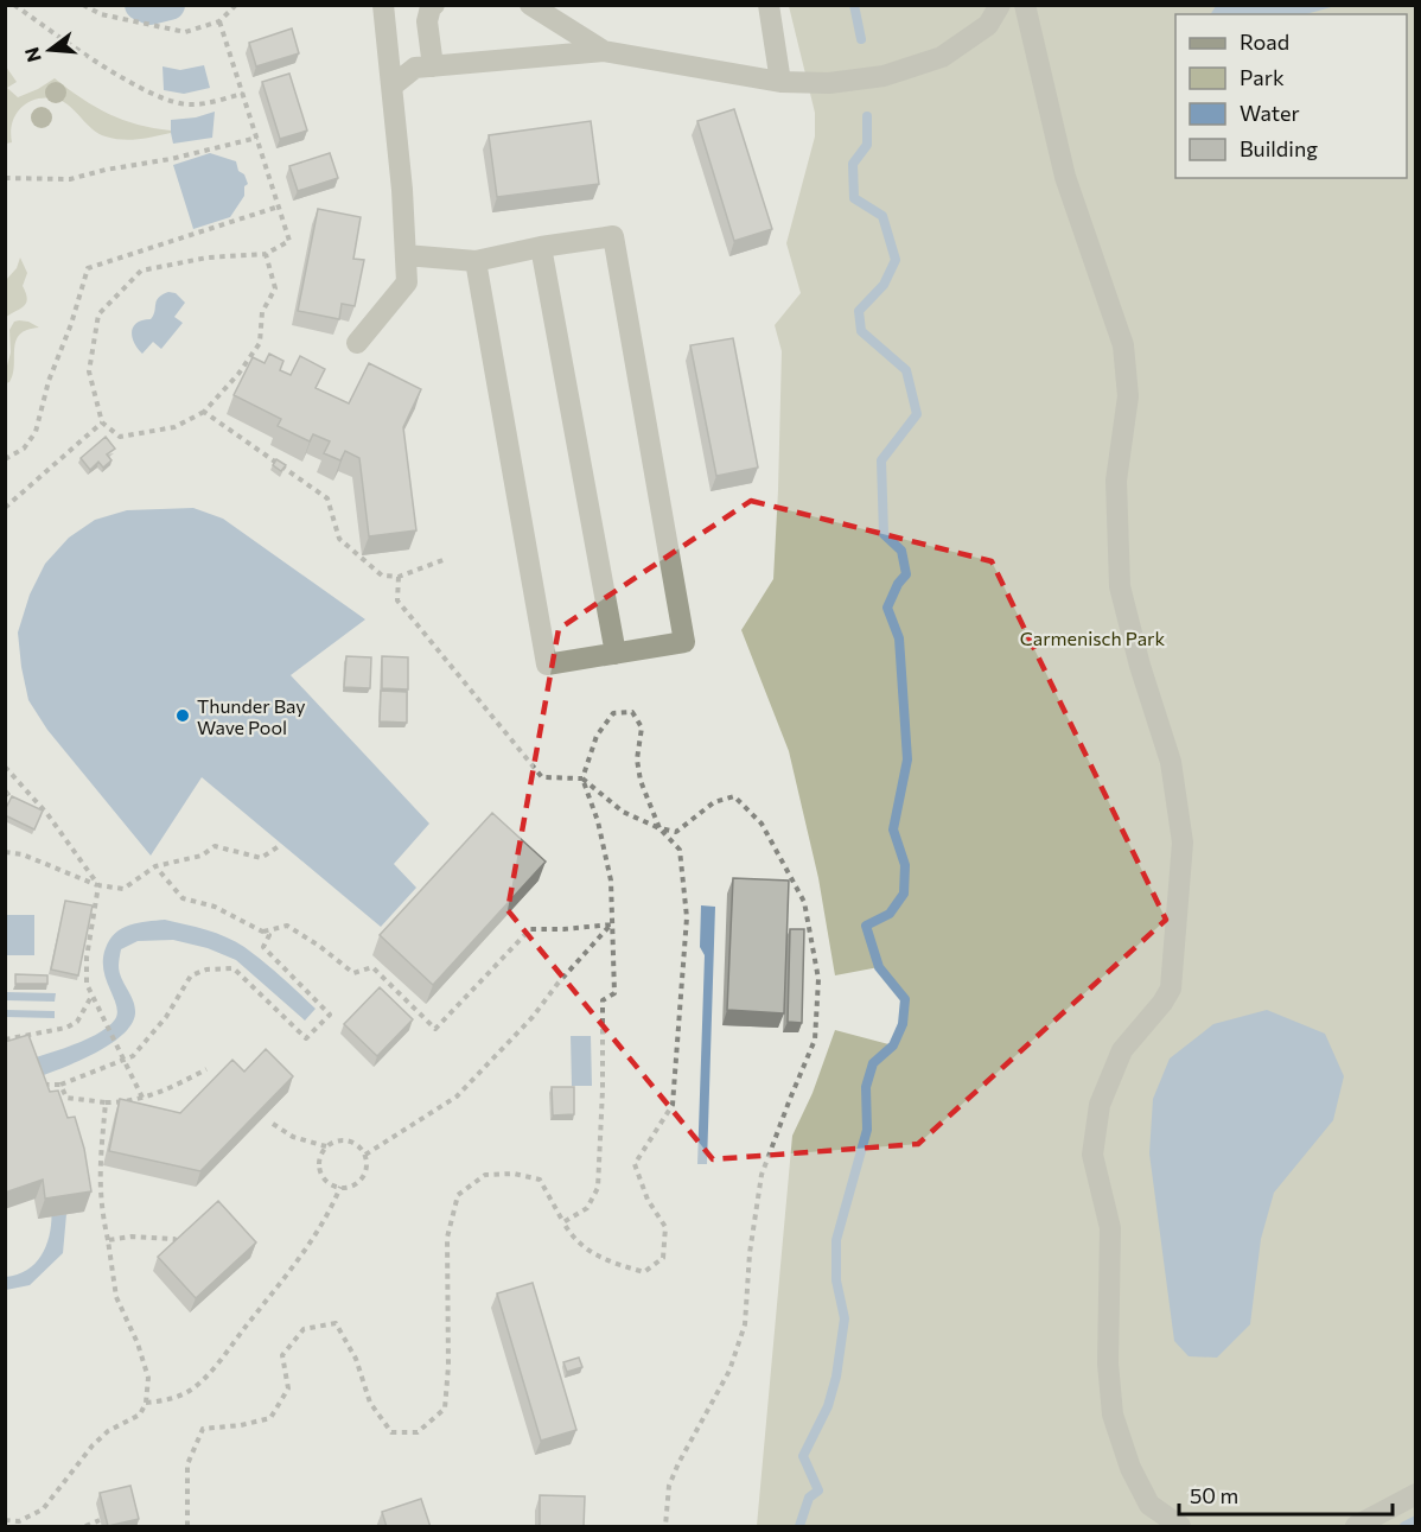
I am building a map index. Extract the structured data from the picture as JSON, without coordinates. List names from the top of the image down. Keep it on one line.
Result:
{"parks":["Carmenisch Park"],"places":["Thunder Bay Wave Pool"],"legend":["Road","Park","Water","Building"],"scale_bar":"50 m","north":"left"}
